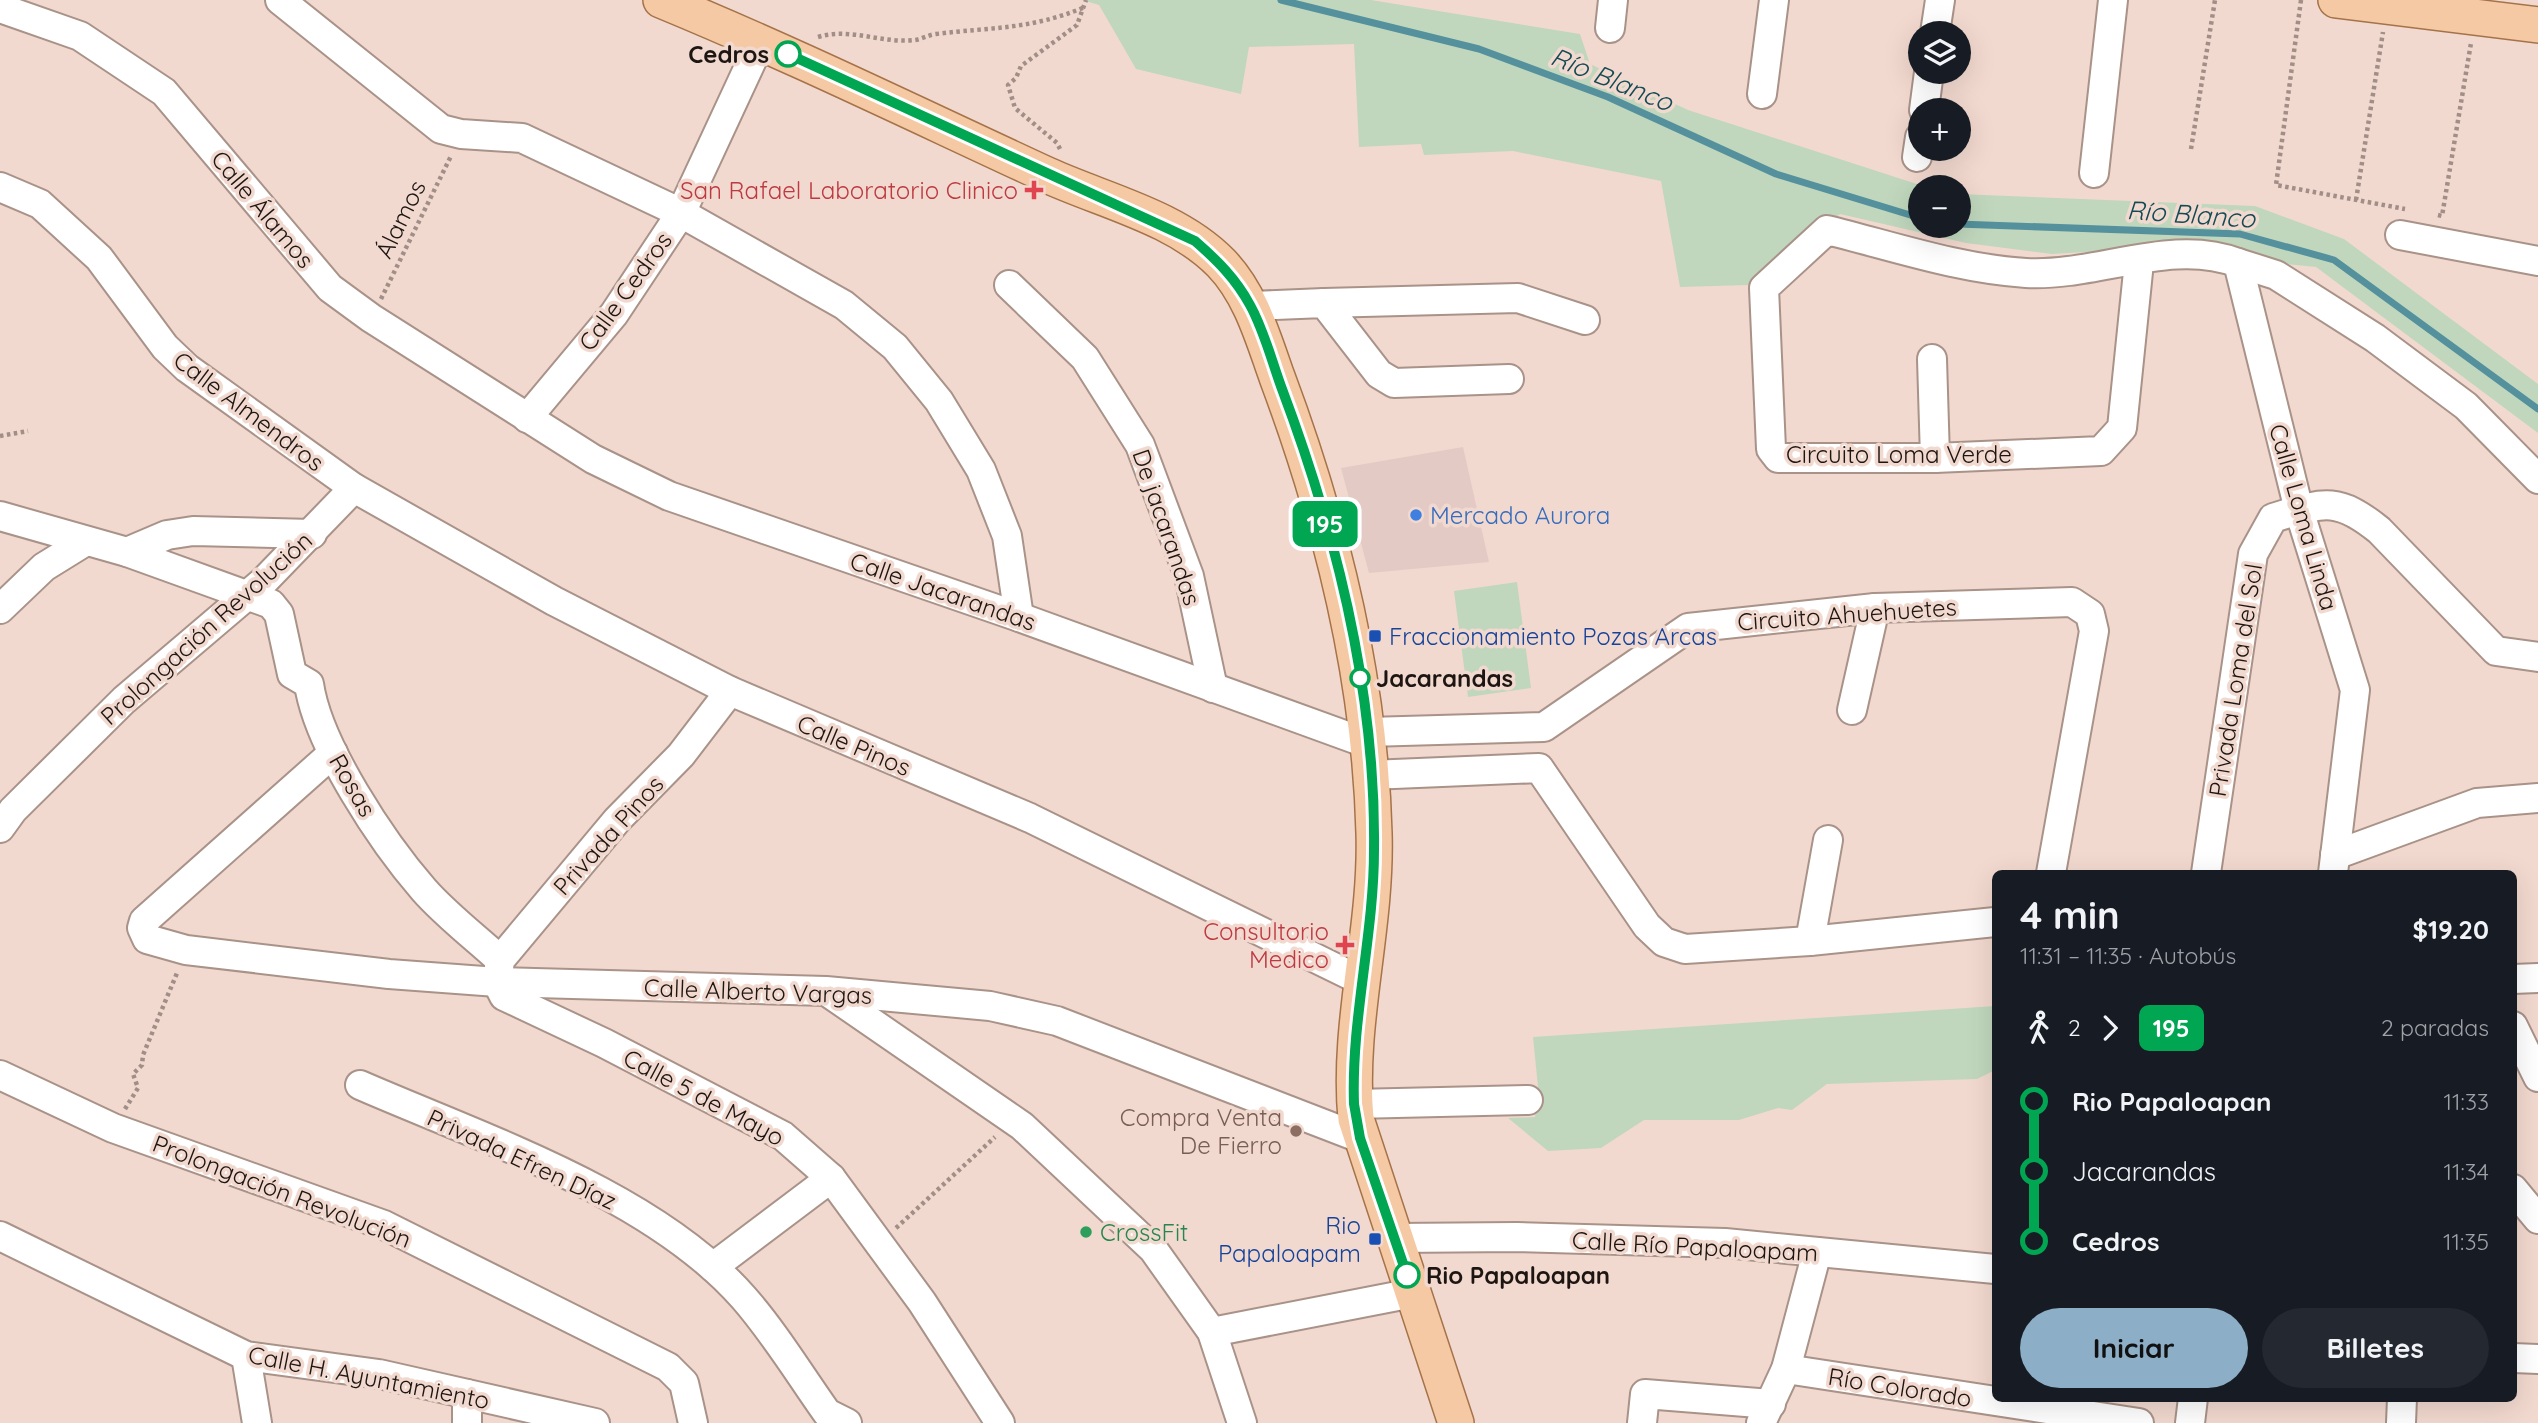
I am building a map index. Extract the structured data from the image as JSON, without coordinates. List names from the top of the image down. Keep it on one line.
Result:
{"streets":{"street":["Calle Álamos","Calle Cedros","Calle Almendros","Circuito Loma Verde","Calle Loma Linda","De jacarandas","Calle Jacarandas","Circuito Ahuehuetes","Prolongación Revolución","Privada Loma del Sol","Calle Pinos","Rosas","Privada Pinos","Calle Alberto Vargas","Calle 5 de Mayo","Privada Efren Díaz","Calle Río Papaloapam","Calle H. Ayuntamiento","Río Colorado"],"path":["Álamos"]},"crossings":[["Calle Álamos","Álamos"],["Calle Álamos","Calle Cedros"],["Calle Álamos","Calle Jacarandas"],["Calle Cedros","Calle Jacarandas"],["Calle Almendros","Prolongación Revolución"],["Calle Almendros","Calle Pinos"],["Calle Loma Linda","Privada Loma del Sol"],["De jacarandas","Calle Jacarandas"],["Calle Jacarandas","Circuito Ahuehuetes"],["Prolongación Revolución","Calle Pinos"],["Prolongación Revolución","Rosas"],["Calle Pinos","Privada Pinos"],["Rosas","Privada Pinos"],["Rosas","Calle Alberto Vargas"],["Rosas","Calle 5 de Mayo"],["Privada Pinos","Calle Alberto Vargas"],["Privada Pinos","Calle 5 de Mayo"],["Calle Alberto Vargas","Calle 5 de Mayo"]],"water":["Río Blanco"],"places":{"other":["Cedros","Mercado Aurora","Jacarandas","Compra Venta De Fierro","CrossFit","Rio Papaloapan"],"health":["San Rafael Laboratorio Clinico","Consultorio Medico"],"transit":["Fraccionamiento Pozas Arcas","Rio Papaloapam"]},"lines":["bus line 195"],"page":{"on_map":"195","map_buttons":["+","−"],"heading":["4 min","11:31 – 11:35 · Autobús","$19.20"],"legs":["2","195","2 paradas"],"list":[{"name":"Rio Papaloapan","value":"11:33"},{"name":"Jacarandas","value":"11:34"},{"name":"Cedros","value":"11:35"}],"buttons":["Iniciar","Billetes"]}}
